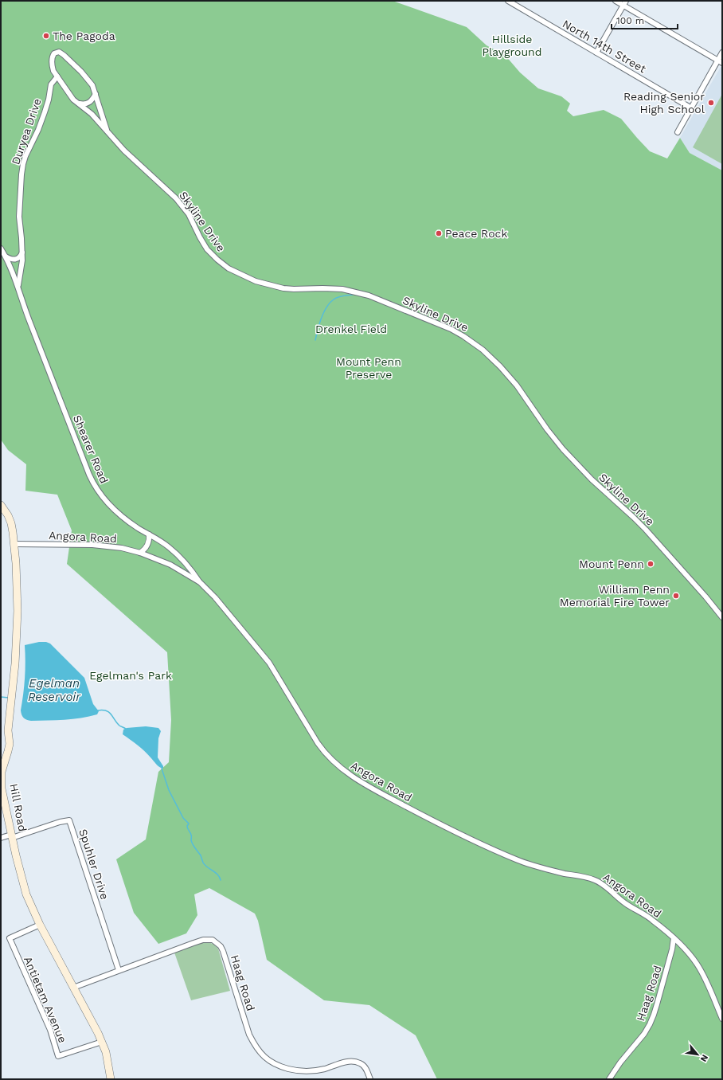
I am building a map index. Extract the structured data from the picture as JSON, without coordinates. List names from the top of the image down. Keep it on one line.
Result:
{"streets":{"street":["North 14th Street","Duryea Drive","Skyline Drive","Shearer Road","Angora Road","Hill Road","Spuhler Drive","Haag Road","Antietam Avenue"]},"crossings":[["Duryea Drive","Skyline Drive"],["Duryea Drive","Shearer Road"],["Shearer Road","Angora Road"],["Angora Road","Hill Road"],["Angora Road","Haag Road"],["Hill Road","Spuhler Drive"],["Hill Road","Haag Road"],["Hill Road","Antietam Avenue"],["Spuhler Drive","Haag Road"]],"water":["Egelman Reservoir"],"parks":["Hillside Playground","Drenkel Field","Mount Penn Preserve","Egelman's Park"],"places":["The Pagoda","Reading Senior High School","Peace Rock","Mount Penn","William Penn Memorial Fire Tower"],"scale_bar":"100 m","north":"bottom right"}
